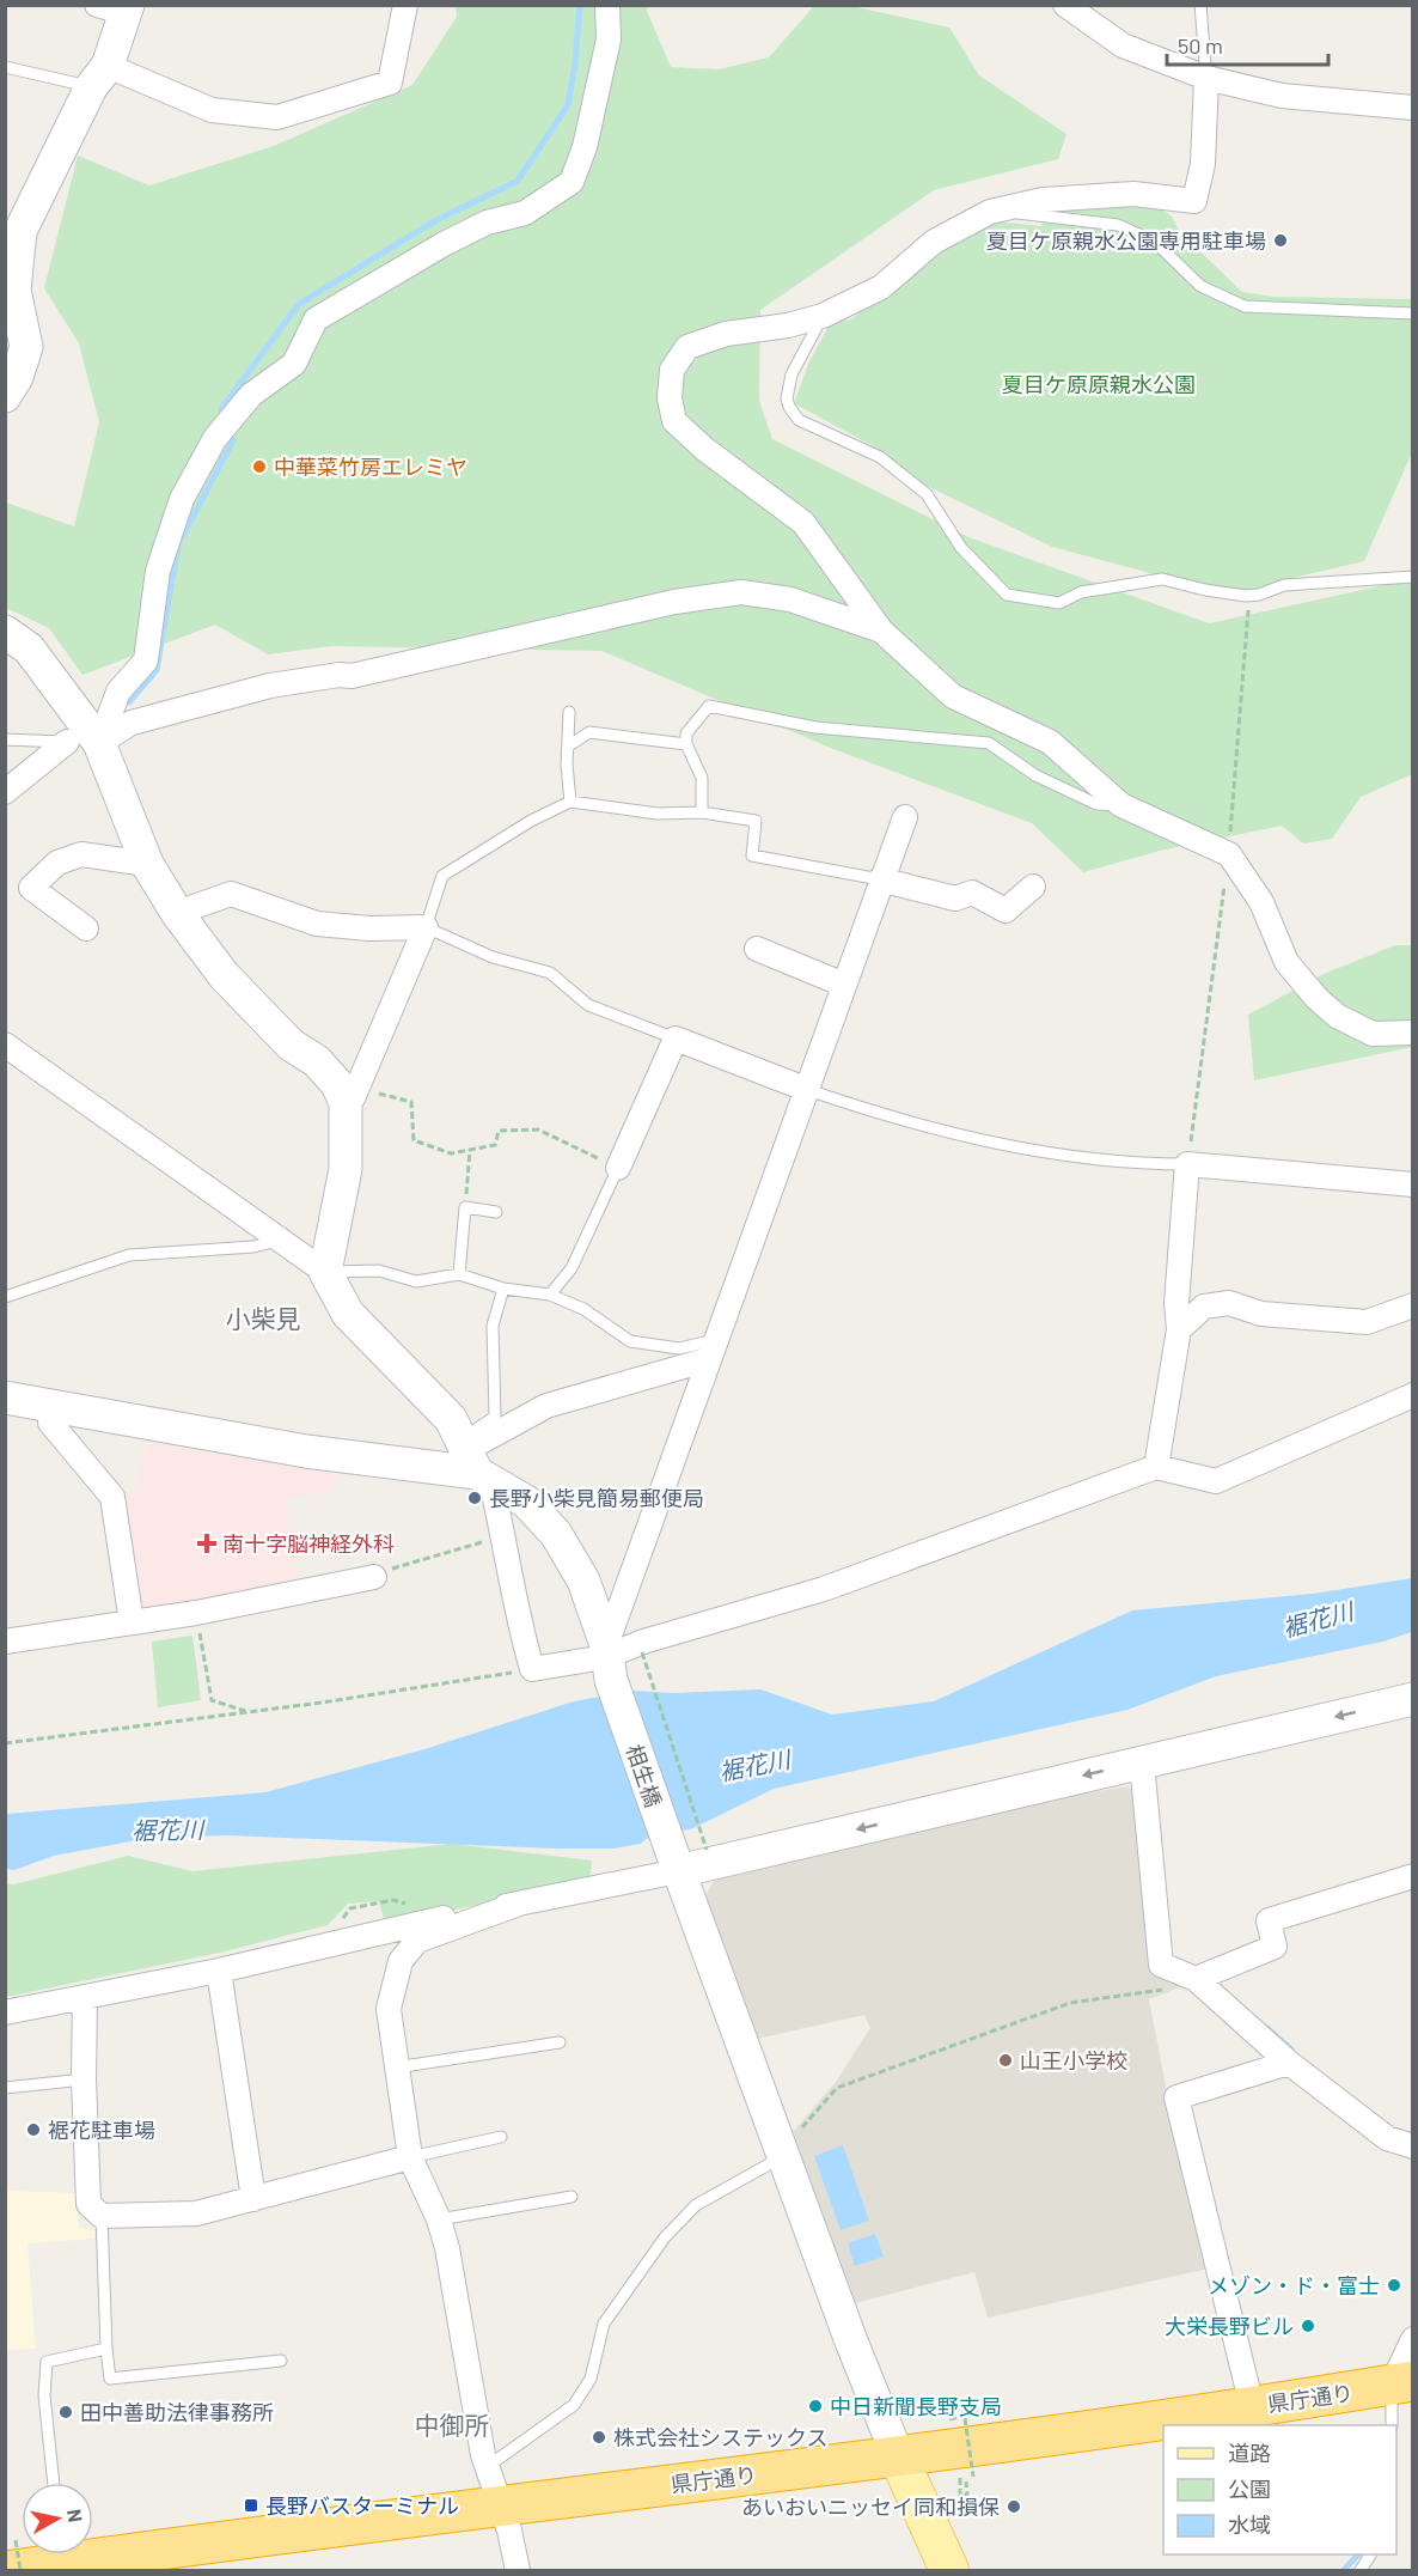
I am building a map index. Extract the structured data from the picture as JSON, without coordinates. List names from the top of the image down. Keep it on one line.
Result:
{"streets":{"highway":["県庁通り"],"street":["相生橋"]},"crossings":[["相生橋","県庁通り"]],"districts":["小柴見","中御所"],"water":["裾花川"],"parks":["夏目ケ原原親水公園"],"places":{"other":["夏目ケ原親水公園専用駐車場","中華菜竹房エレミヤ","長野小柴見簡易郵便局","山王小学校","裾花駐車場","メゾン・ド・富士","大栄長野ビル","中日新聞長野支局","田中善助法律事務所","株式会社システックス","あいおいニッセイ同和損保"],"health":["南十字脳神経外科"],"transit":["長野バスターミナル"]},"legend":["道路","公園","水域"],"scale_bar":"50 m","north":"right"}
